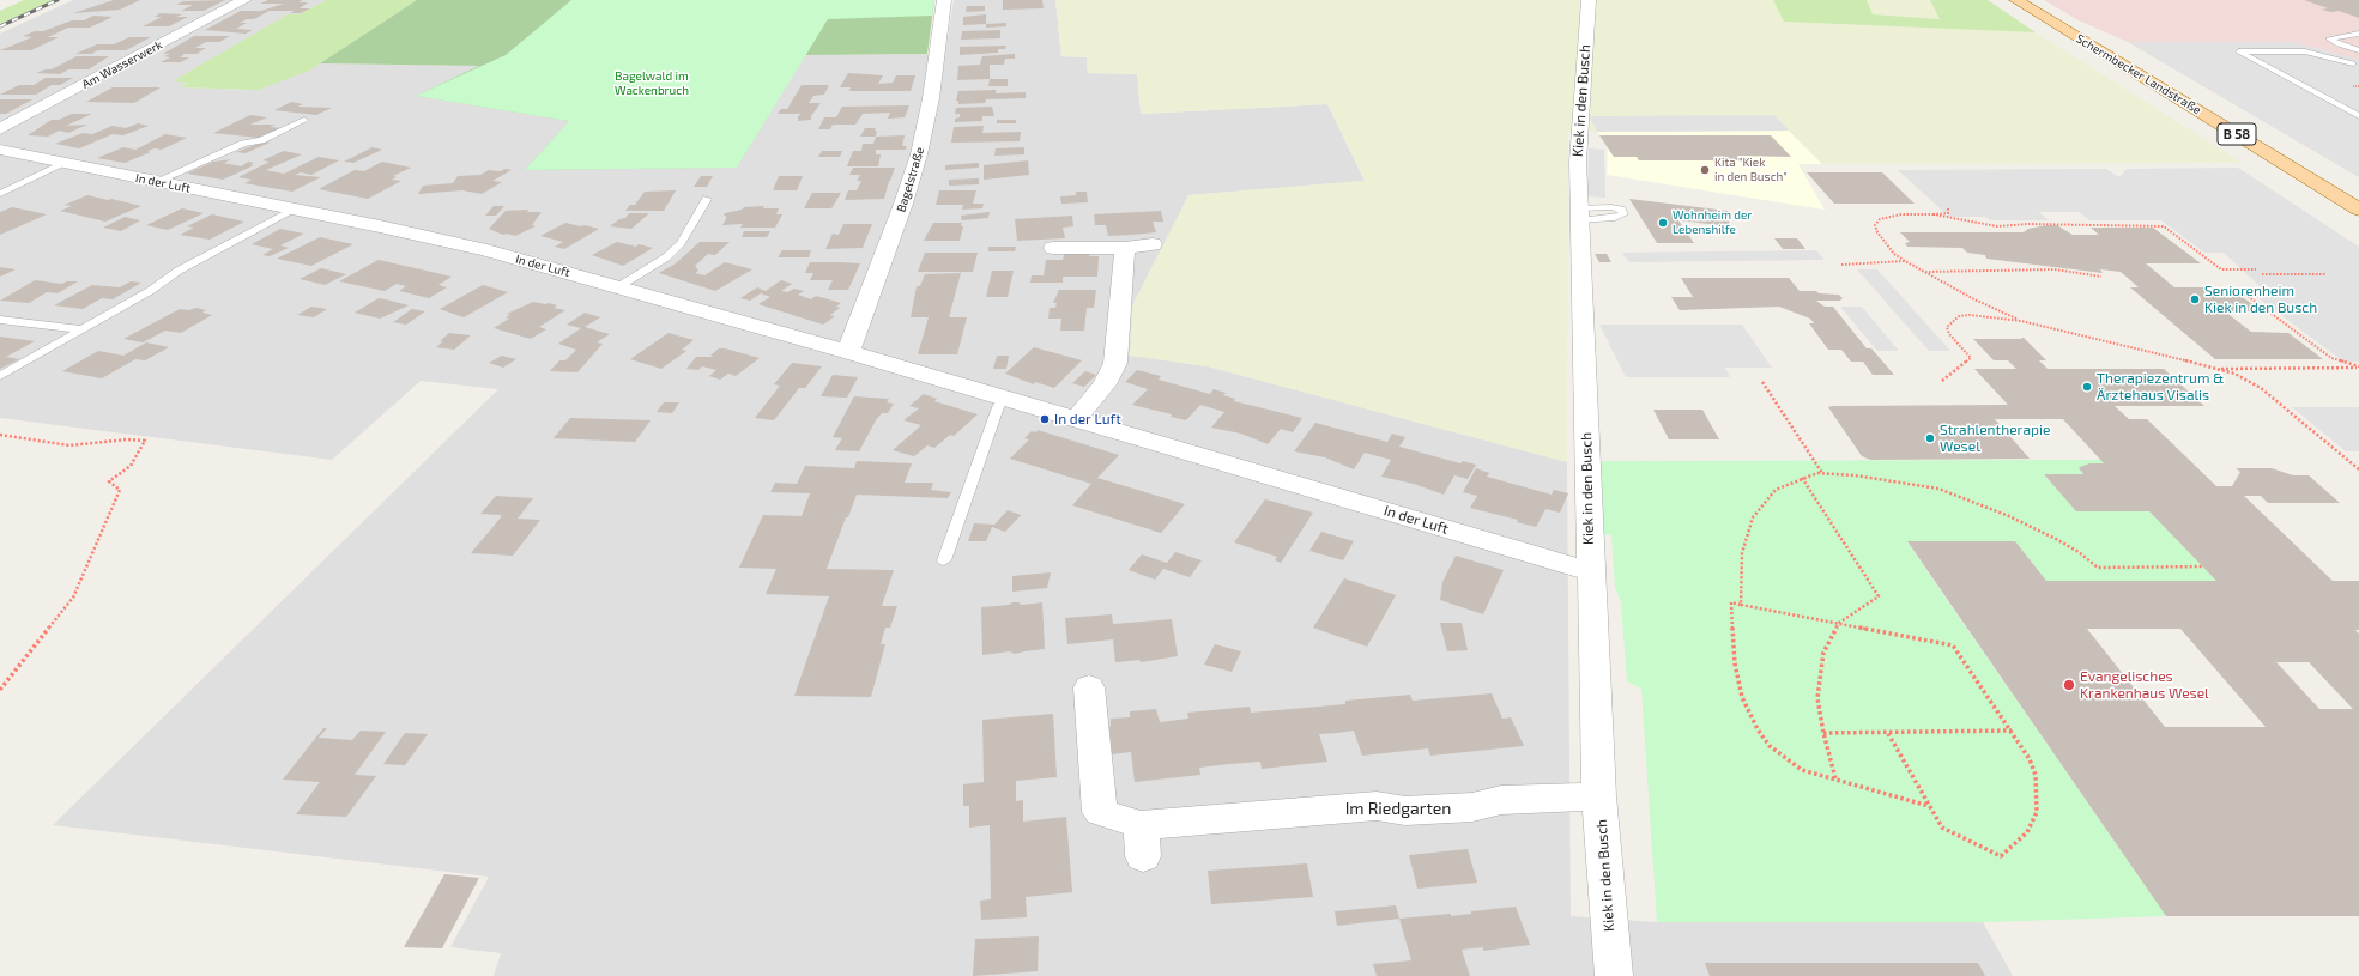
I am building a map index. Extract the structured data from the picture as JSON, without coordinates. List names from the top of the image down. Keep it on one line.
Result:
{"streets":{"main road":["Schermbecker Landstraße","B 58"],"street":["Am Wasserwerk","Kiek in den Busch","Bagelstraße","In der Luft","Im Riedgarten"]},"crossings":[["Kiek in den Busch","In der Luft"],["Kiek in den Busch","Im Riedgarten"],["Bagelstraße","In der Luft"]],"parks":["Bagelwald im Wackenbruch"],"places":["Kita \"Kiek in den Busch\"","Wohnheim der Lebenshilfe","Seniorenheim Kiek in den Busch","Therapiezentrum & Ärztehaus Visalis","In der Luft","Strahlentherapie Wesel","Evangelisches Krankenhaus Wesel"]}
